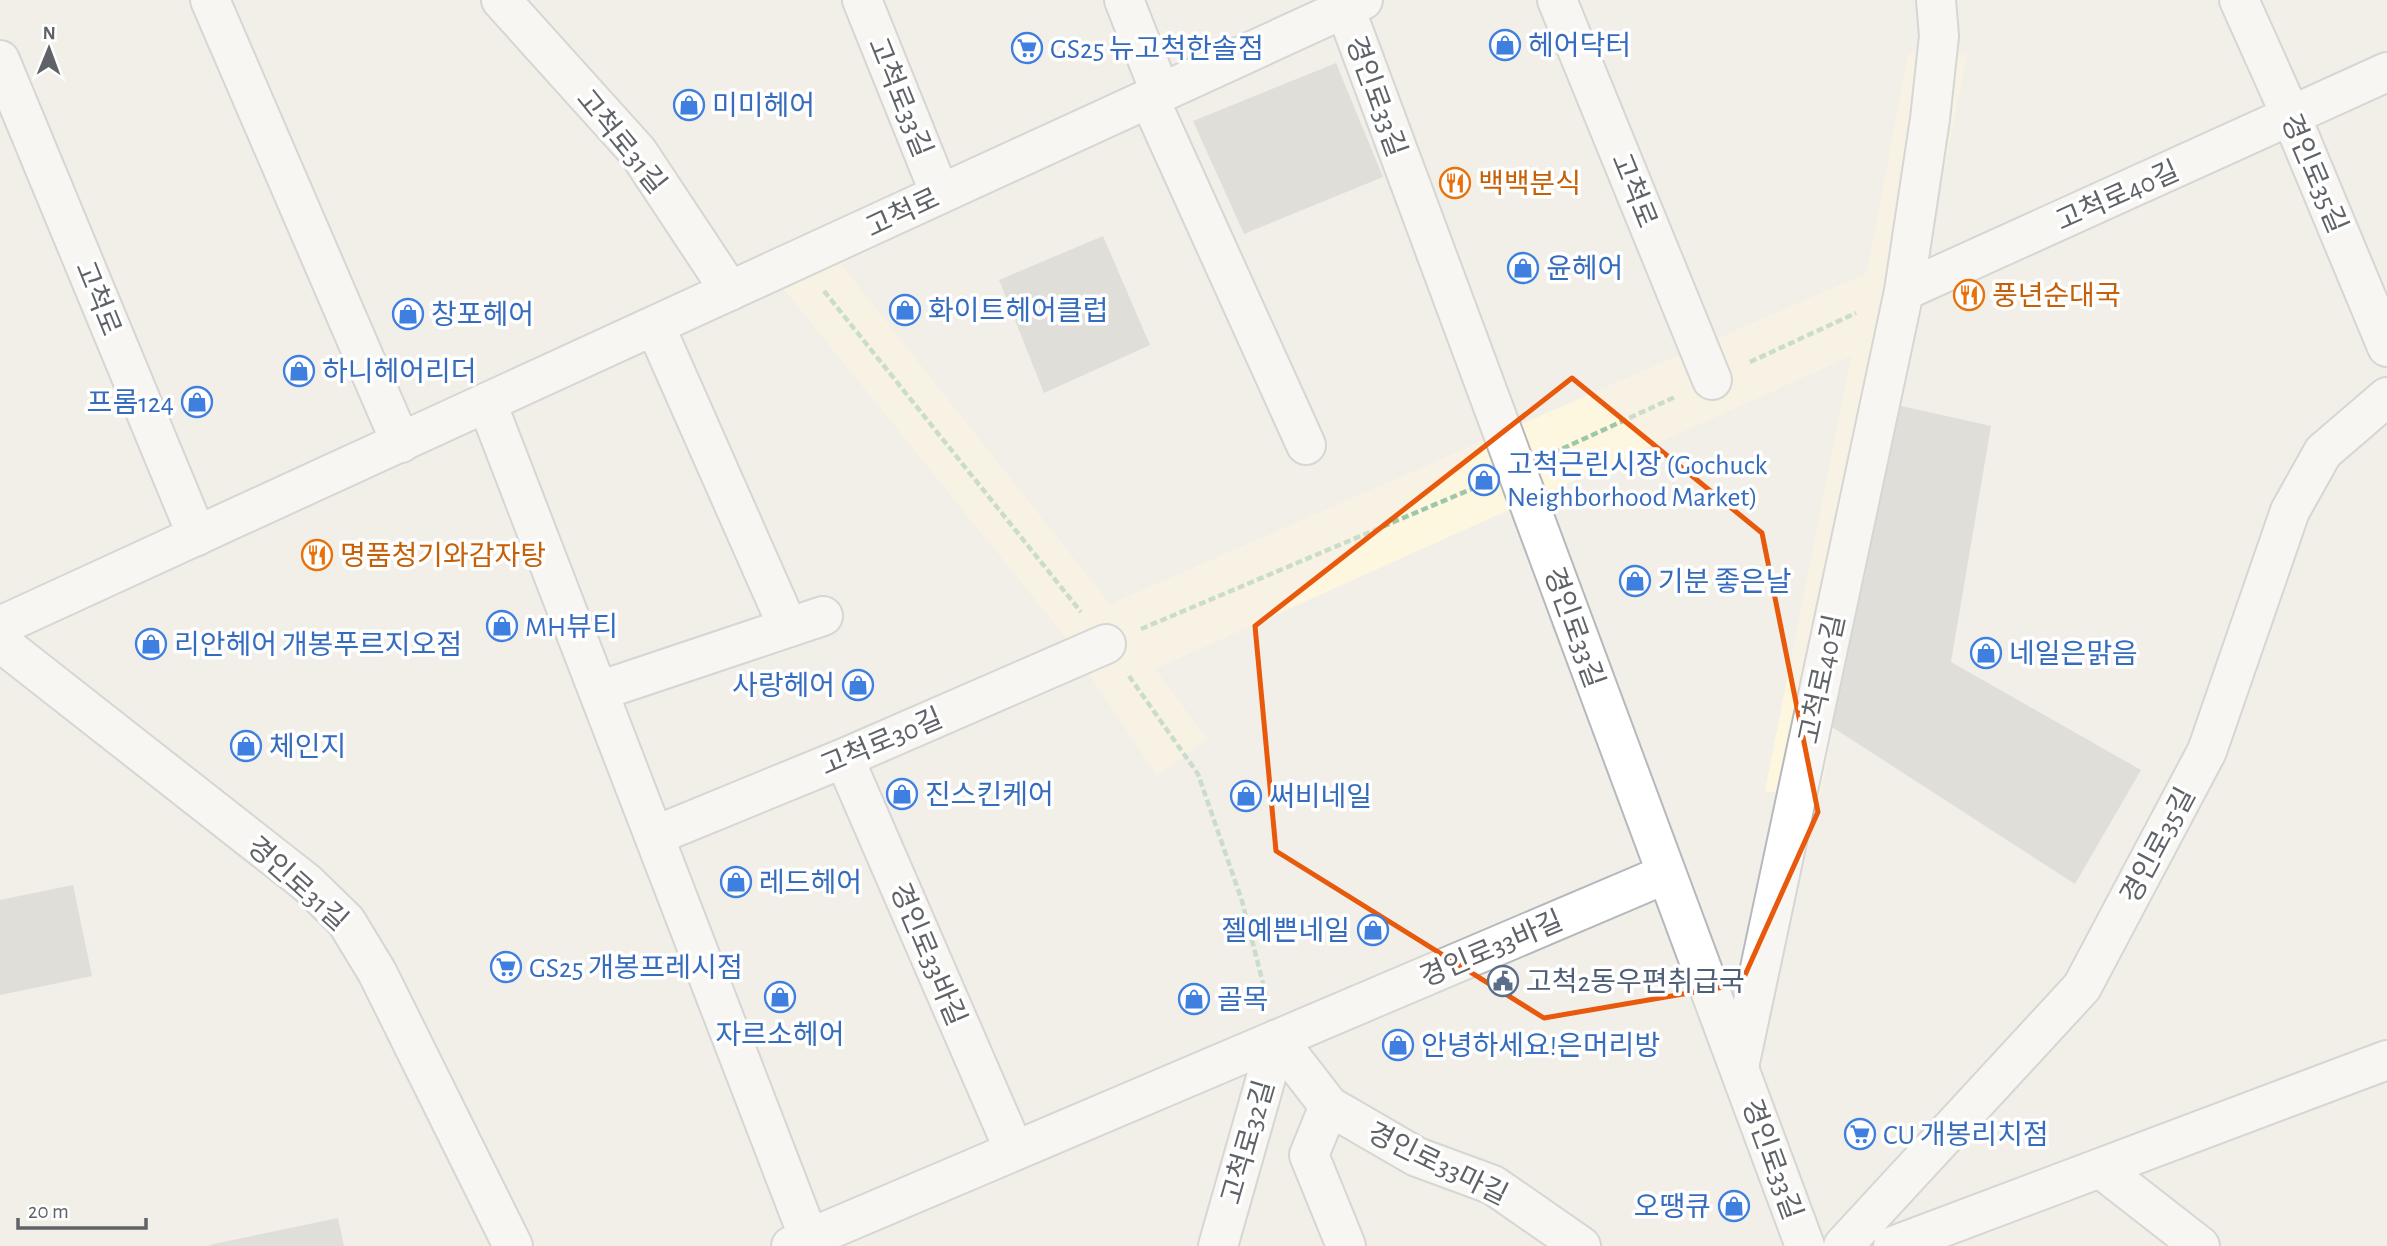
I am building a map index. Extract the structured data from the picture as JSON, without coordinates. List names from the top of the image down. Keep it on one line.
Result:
{"streets":{"street":["경인로33길","고척로33길","고척로31길","경인로35길","고척로","고척로40길","고척로30길","경인로31길","경인로33바길","고척로32길","경인로33마길"]},"crossings":[["경인로33길","고척로"],["경인로33길","고척로40길"],["경인로33길","경인로33바길"],["고척로33길","고척로"],["고척로31길","고척로"],["경인로35길","고척로40길"],["고척로30길","경인로33바길"],["경인로33바길","고척로32길"]],"places":{"shop":["헤어닥터","미미헤어","윤헤어","화이트헤어클럽","창포헤어","하니헤어리더","프롬124","고척근린시장 (Gochuck Neighborhood Market)","기분 좋은날","MH뷰티","리안헤어 개봉푸르지오점","네일은맑음","사랑헤어","체인지","진스킨케어","써비네일","레드헤어","젤예쁜네일","자르소헤어","골목","안녕하세요!은머리방","오땡큐"],"supermarket":["GS25 뉴고척한솔점","GS25 개봉프레시점","CU 개봉리치점"],"restaurant":["백백분식","풍년순대국","명품청기와감자탕"],"public building":["고척2동우편취급국"]},"scale_bar":"20 m","north":"top"}
